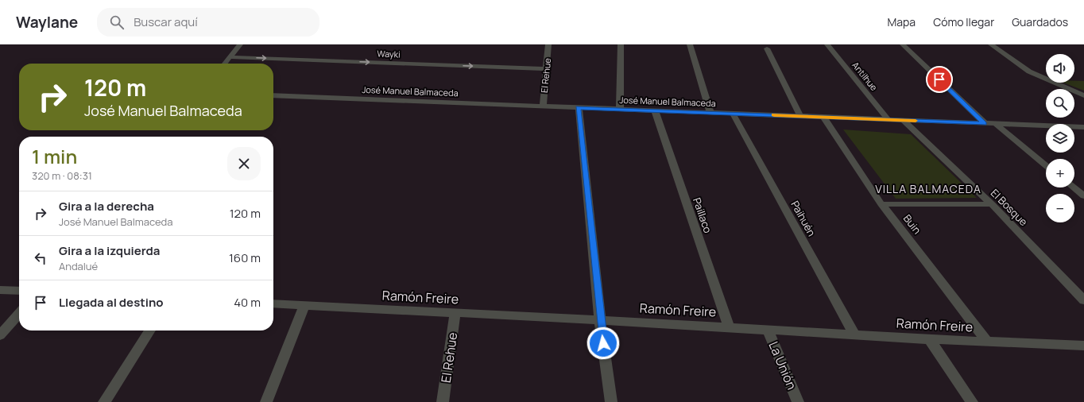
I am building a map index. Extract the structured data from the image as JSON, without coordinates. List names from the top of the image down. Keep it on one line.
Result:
{"streets":{"street":["Wayki","El Rehue","Antilhue","José Manuel Balmaceda","El Bosque","Paillaco","Paihuén","Buin","Ramón Freire","La Unión"]},"crossings":[["Wayki","El Rehue"],["El Rehue","José Manuel Balmaceda"],["El Rehue","Ramón Freire"],["Antilhue","José Manuel Balmaceda"],["José Manuel Balmaceda","El Bosque"],["José Manuel Balmaceda","Paillaco"],["José Manuel Balmaceda","Paihuén"],["José Manuel Balmaceda","Buin"],["Paillaco","Ramón Freire"],["Paihuén","Ramón Freire"],["Buin","Ramón Freire"],["Ramón Freire","La Unión"]],"one_way":["Wayki"],"districts":["VILLA BALMACEDA"],"page":{"header":"Waylane","search":"Buscar aquí","nav":["Mapa","Cómo llegar","Guardados"],"map_buttons":["+","−"],"turn":["120 m","José Manuel Balmaceda"],"heading":["1 min","320 m · 08:31"],"list":[{"name":"Gira a la derecha","note":"José Manuel Balmaceda","value":"120 m"},{"name":"Gira a la izquierda","note":"Andalué","value":"160 m"},{"name":"Llegada al destino","value":"40 m"}]}}
